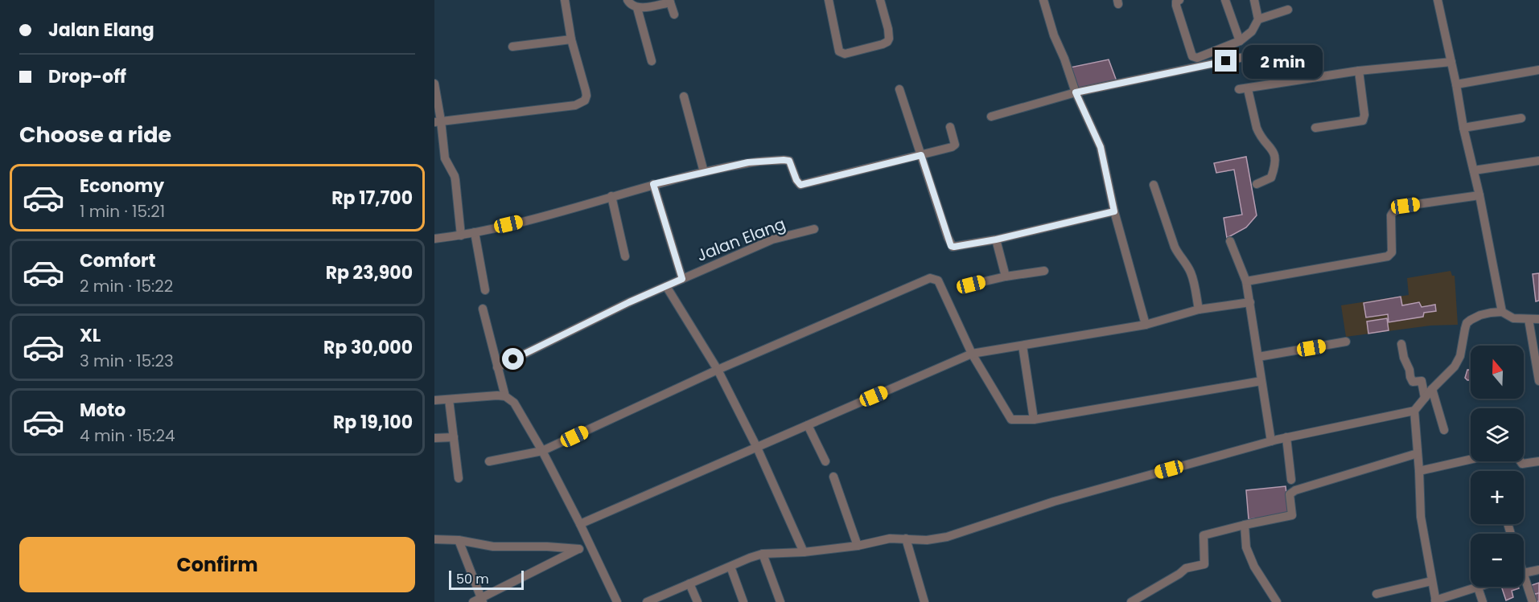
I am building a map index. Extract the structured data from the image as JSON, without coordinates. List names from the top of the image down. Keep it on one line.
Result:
{"streets":{"street":["Jalan Elang"]},"scale_bar":"50 m","north":"top","page":{"banner":["Jalan Elang","Drop-off"],"bubble":"2 min","heading":"Choose a ride","list":[{"name":"Economy","note":"1 min · 15:21","value":"Rp 17,700"},{"name":"Comfort","note":"2 min · 15:22","value":"Rp 23,900"},{"name":"XL","note":"3 min · 15:23","value":"Rp 30,000"},{"name":"Moto","note":"4 min · 15:24","value":"Rp 19,100"}],"map_buttons":["+","−"],"buttons":"Confirm","scale":"50 m"}}
